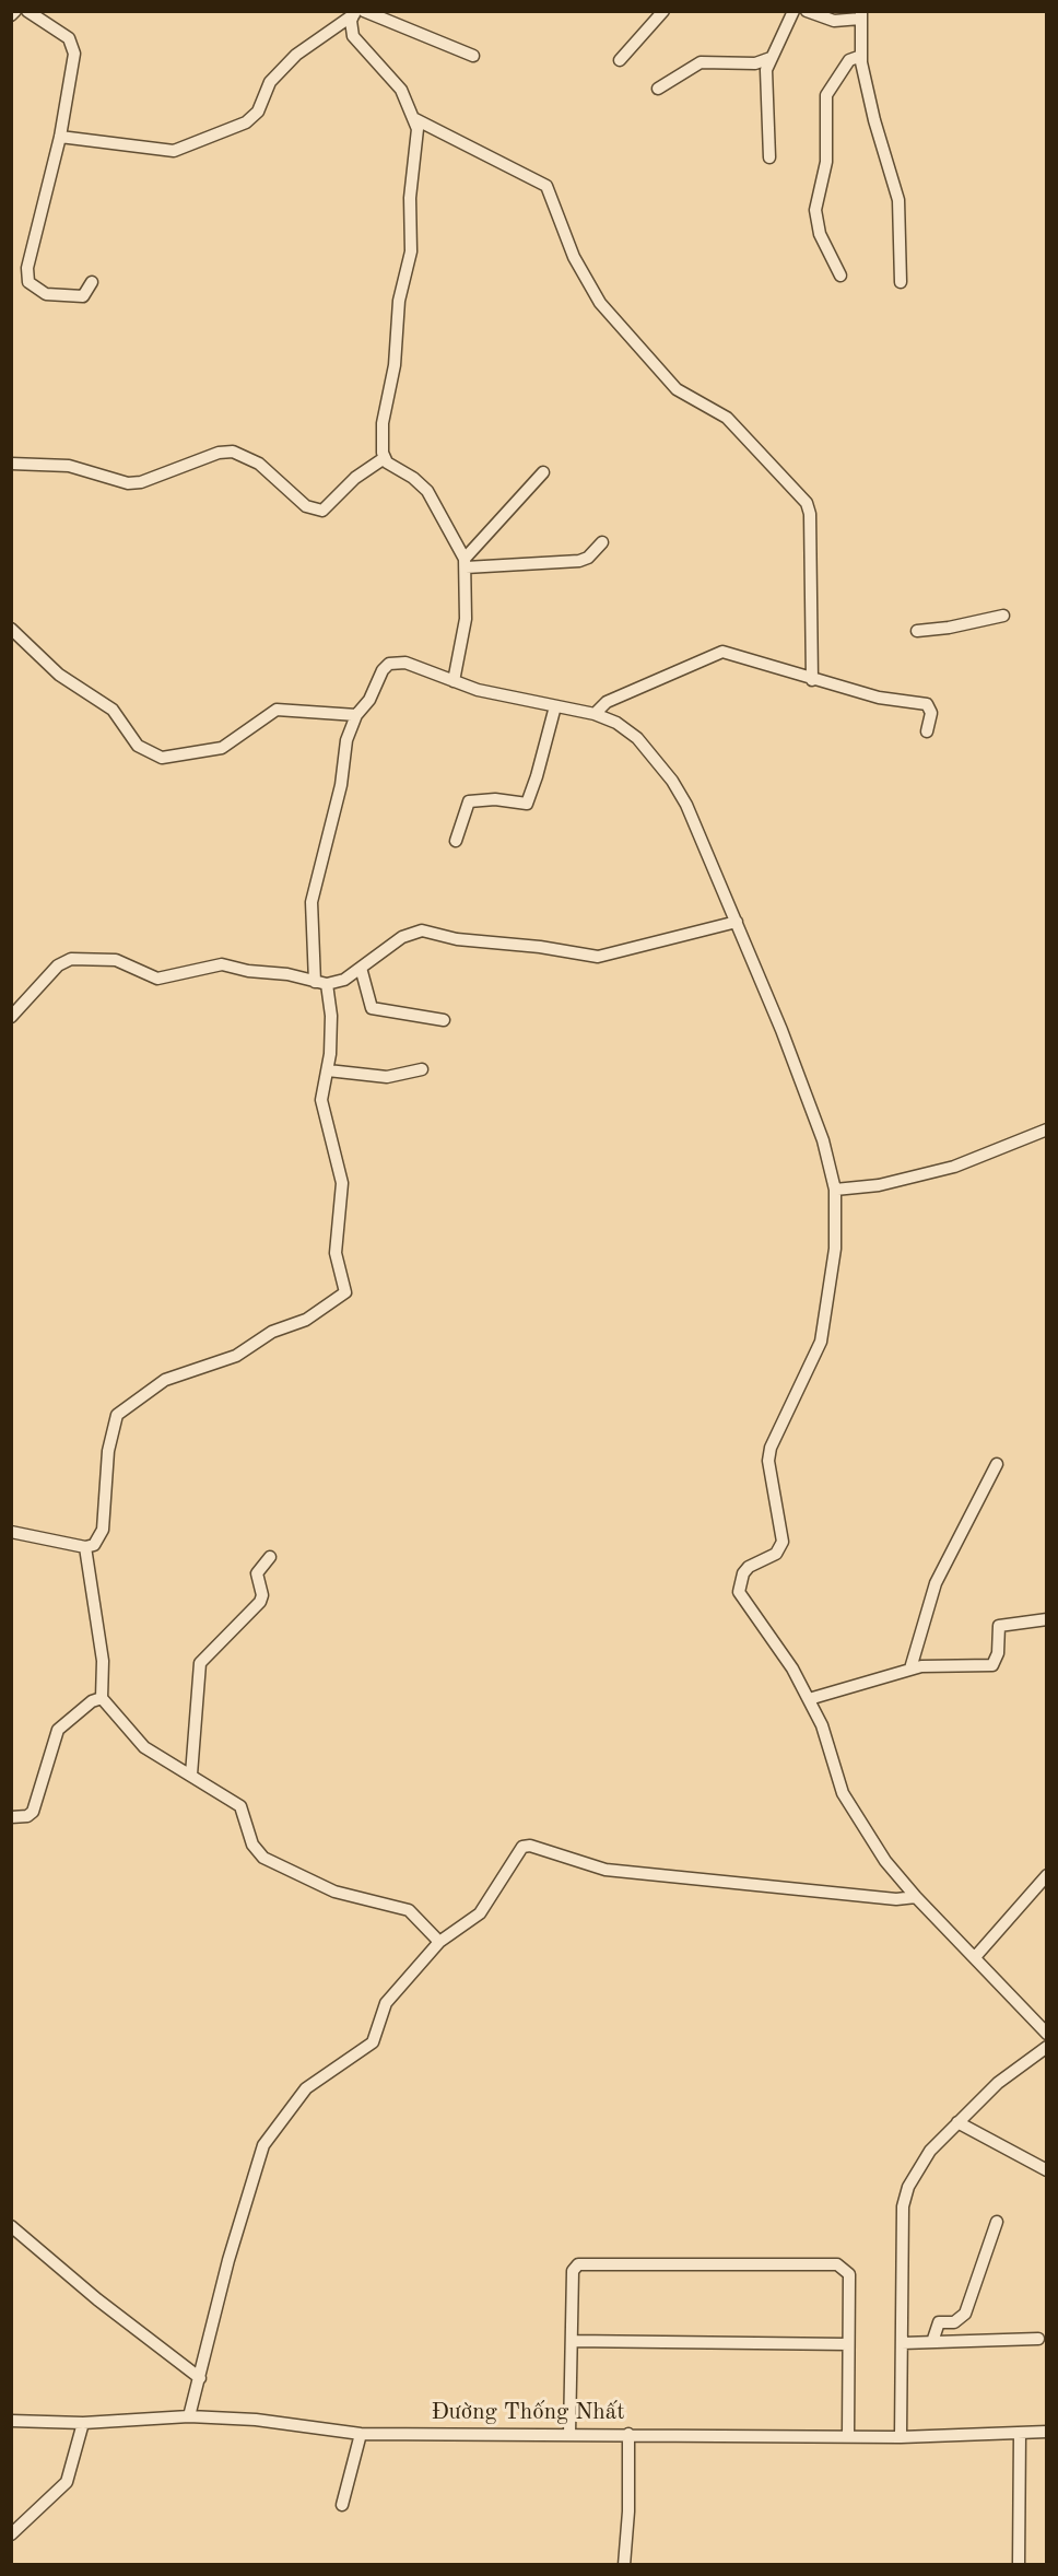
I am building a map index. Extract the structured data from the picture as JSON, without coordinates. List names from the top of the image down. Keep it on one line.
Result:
{"streets":{"street":["Đường Thống Nhất"]}}
